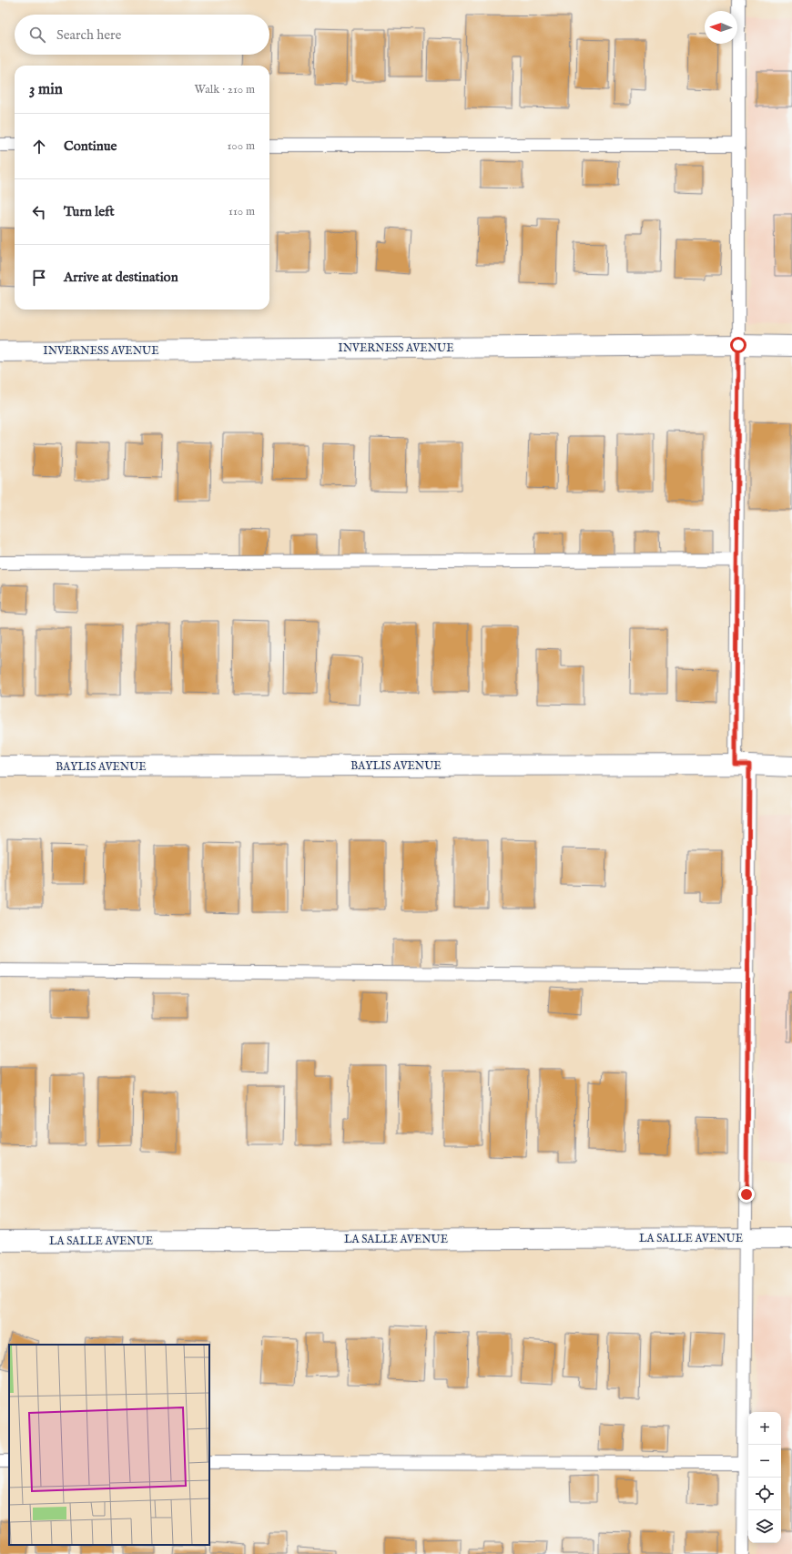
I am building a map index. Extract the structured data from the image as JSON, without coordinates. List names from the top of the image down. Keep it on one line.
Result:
{"streets":{"street":["INVERNESS AVENUE","BAYLIS AVENUE","LA SALLE AVENUE"]},"north":"left","page":{"search":"Search here","heading":["3 min","Walk · 210 m"],"list":[["Continue","100 m"],["Turn left","110 m"],"Arrive at destination"],"map_buttons":["+","−"]}}
